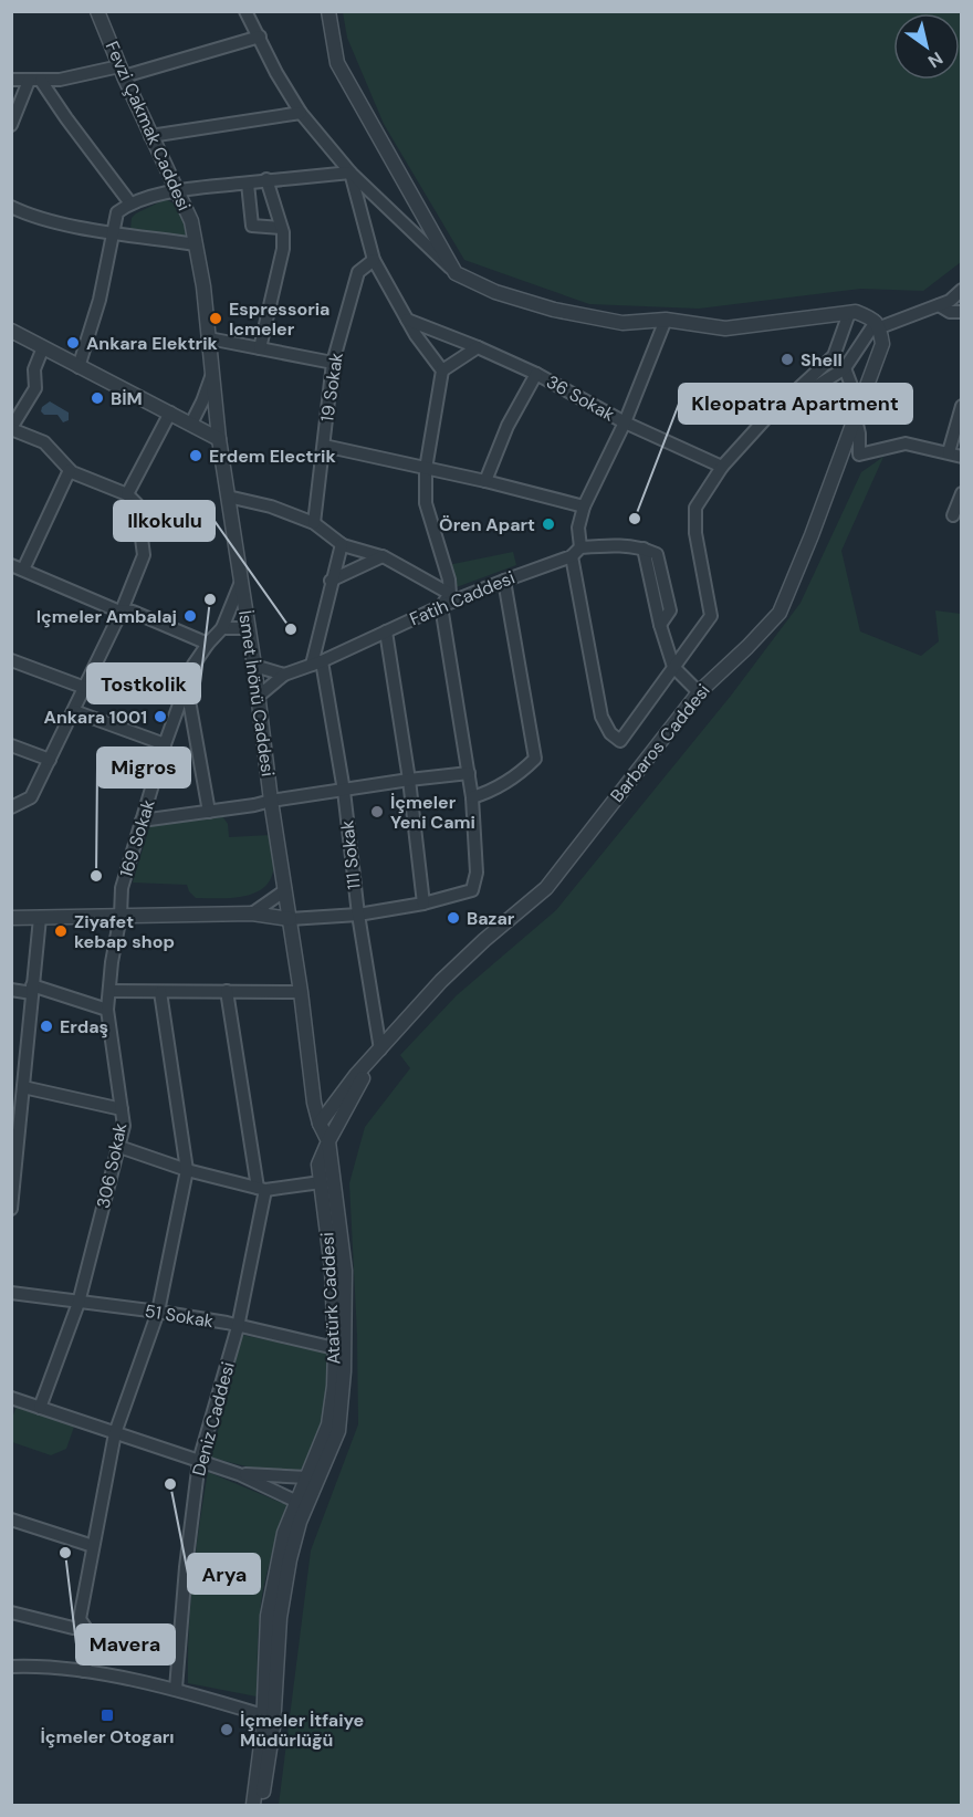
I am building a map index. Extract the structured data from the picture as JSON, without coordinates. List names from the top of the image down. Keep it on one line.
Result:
{"streets":{"street":["Fevzi Çakmak Caddesi","19 Sokak","36 Sokak","Fatih Caddesi","İsmet İnönü Caddesi","Barbaros Caddesi","169 Sokak","111 Sokak","306 Sokak","Atatürk Caddesi","51 Sokak","Deniz Caddesi"]},"crossings":[["Fevzi Çakmak Caddesi","İsmet İnönü Caddesi"],["Fatih Caddesi","İsmet İnönü Caddesi"],["Fatih Caddesi","111 Sokak"],["İsmet İnönü Caddesi","169 Sokak"],["İsmet İnönü Caddesi","Atatürk Caddesi"],["Barbaros Caddesi","111 Sokak"],["Barbaros Caddesi","Atatürk Caddesi"],["169 Sokak","306 Sokak"],["111 Sokak","Atatürk Caddesi"],["306 Sokak","51 Sokak"],["Atatürk Caddesi","51 Sokak"],["51 Sokak","Deniz Caddesi"]],"places":{"other":["Espressoria Icmeler","Ankara Elektrik","Shell","BİM","Erdem Electrik","Kleopatra Apartment","Ören Apart","Tostkolik","Içmeler Ambalaj","Ilkokulu","Ankara 1001","İçmeler Yeni Cami","Migros","Bazar","Ziyafet kebap shop","Erdaş","Arya","Mavera","İçmeler İtfaiye Müdürlüğü"],"transit":["İçmeler Otogarı"]},"north":"bottom right"}
